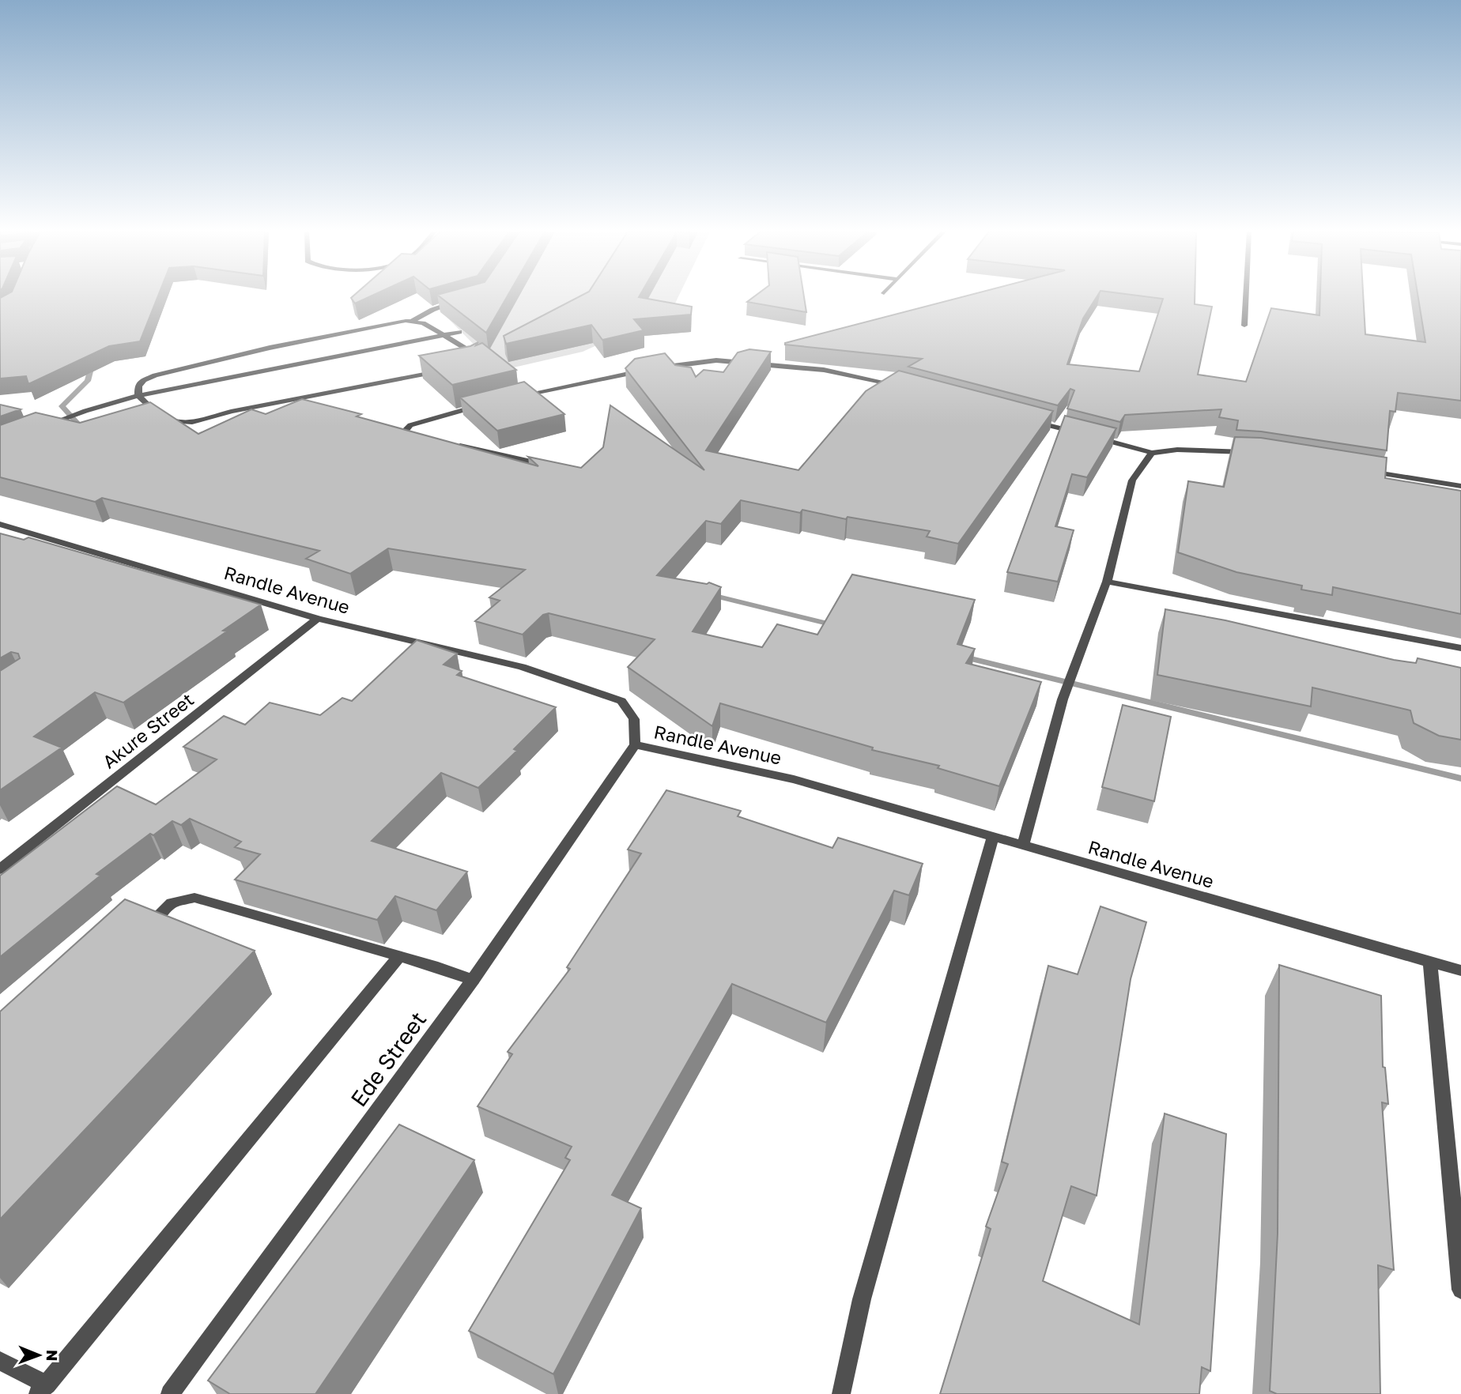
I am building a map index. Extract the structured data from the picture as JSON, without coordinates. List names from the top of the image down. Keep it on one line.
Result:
{"streets":{"street":["Randle Avenue","Akure Street","Ede Street"]},"crossings":[["Randle Avenue","Akure Street"],["Randle Avenue","Ede Street"]],"north":"right"}
